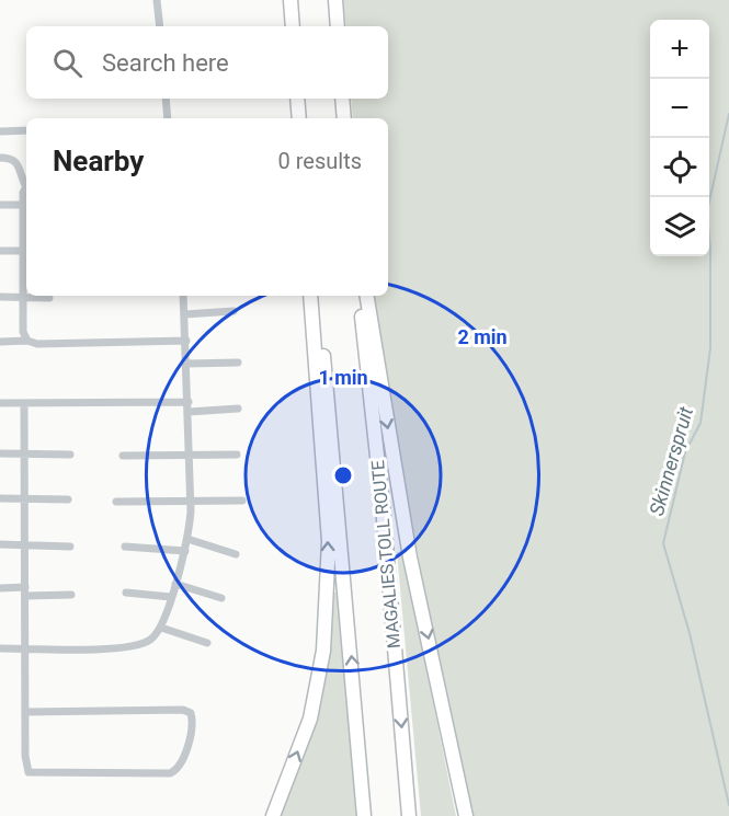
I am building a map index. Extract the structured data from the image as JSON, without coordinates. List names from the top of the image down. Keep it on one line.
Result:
{"streets":{"highway":["MAGALIES TOLL ROUTE"]},"water":["Skinnerspruit"],"page":{"map_buttons":["+","−"],"search":"Search here","heading":["Nearby","0 results"]},"rings":["2 min","1 min"]}
